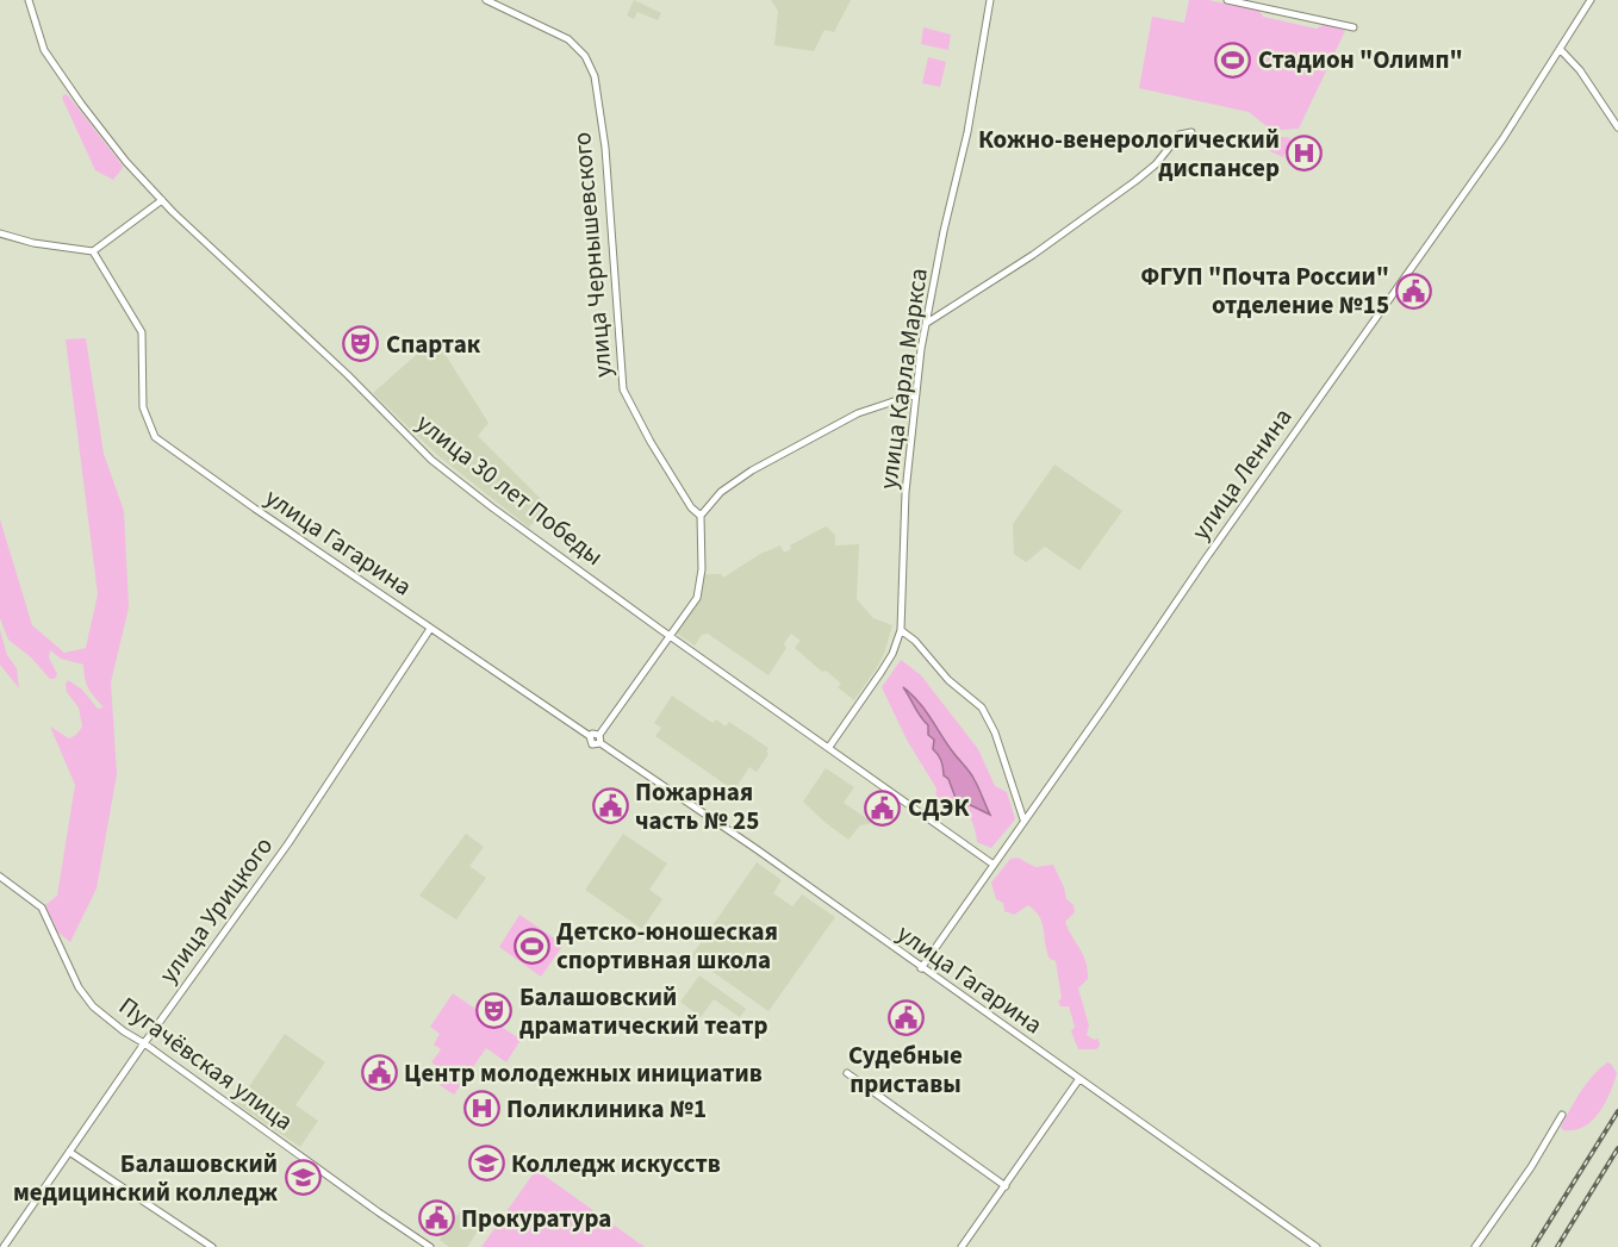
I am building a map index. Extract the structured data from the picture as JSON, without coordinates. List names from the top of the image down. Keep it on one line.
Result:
{"streets":{"street":["улица Чернышевского","улица Карла Маркса","улица Ленина","улица 30 лет Победы","улица Гагарина","улица Урицкого","Пугачёвская улица"]},"crossings":[["улица Карла Маркса","улица 30 лет Победы"],["улица Ленина","улица 30 лет Победы"],["улица Ленина","улица Гагарина"],["улица Гагарина","улица Урицкого"],["улица Урицкого","Пугачёвская улица"]],"places":{"sports":["Стадион \"Олимп\"","Детско-юношеская спортивная школа"],"hospital":["Кожно-венерологический диспансер","Поликлиника №1"],"public building":["ФГУП \"Почта России\" отделение №15","Пожарная часть № 25","СДЭК","Судебные приставы","Центр молодежных инициатив","Прокуратура"],"theatre":["Спартак","Балашовский драматический театр"],"school or university":["Колледж искусств","Балашовский медицинский колледж"]}}
